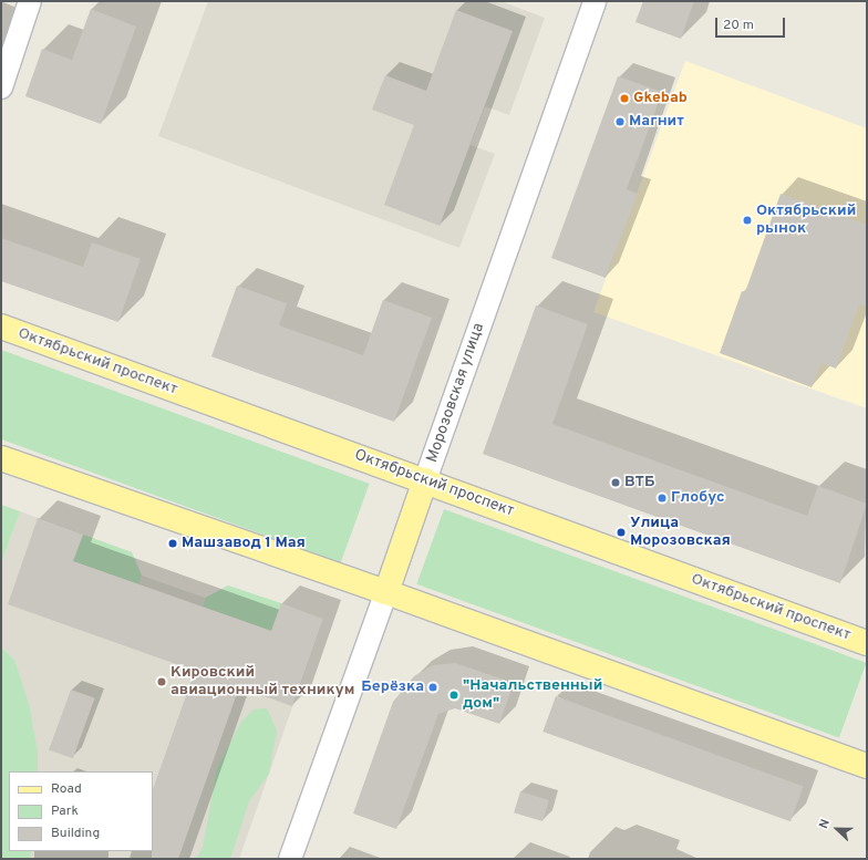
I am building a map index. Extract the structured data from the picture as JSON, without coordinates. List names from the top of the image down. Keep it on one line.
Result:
{"streets":{"main road":["Октябрьский проспект","Морозовская улица"]},"crossings":[["Октябрьский проспект","Морозовская улица"]],"places":["Gkebab","Магнит","Октябрьский рынок","ВТБ","Глобус","Улица Морозовская","Машзавод 1 Мая","Кировский авиационный техникум","Берёзка","\"Начальственный дом\""],"legend":["Road","Park","Building"],"scale_bar":"20 m","north":"left"}
